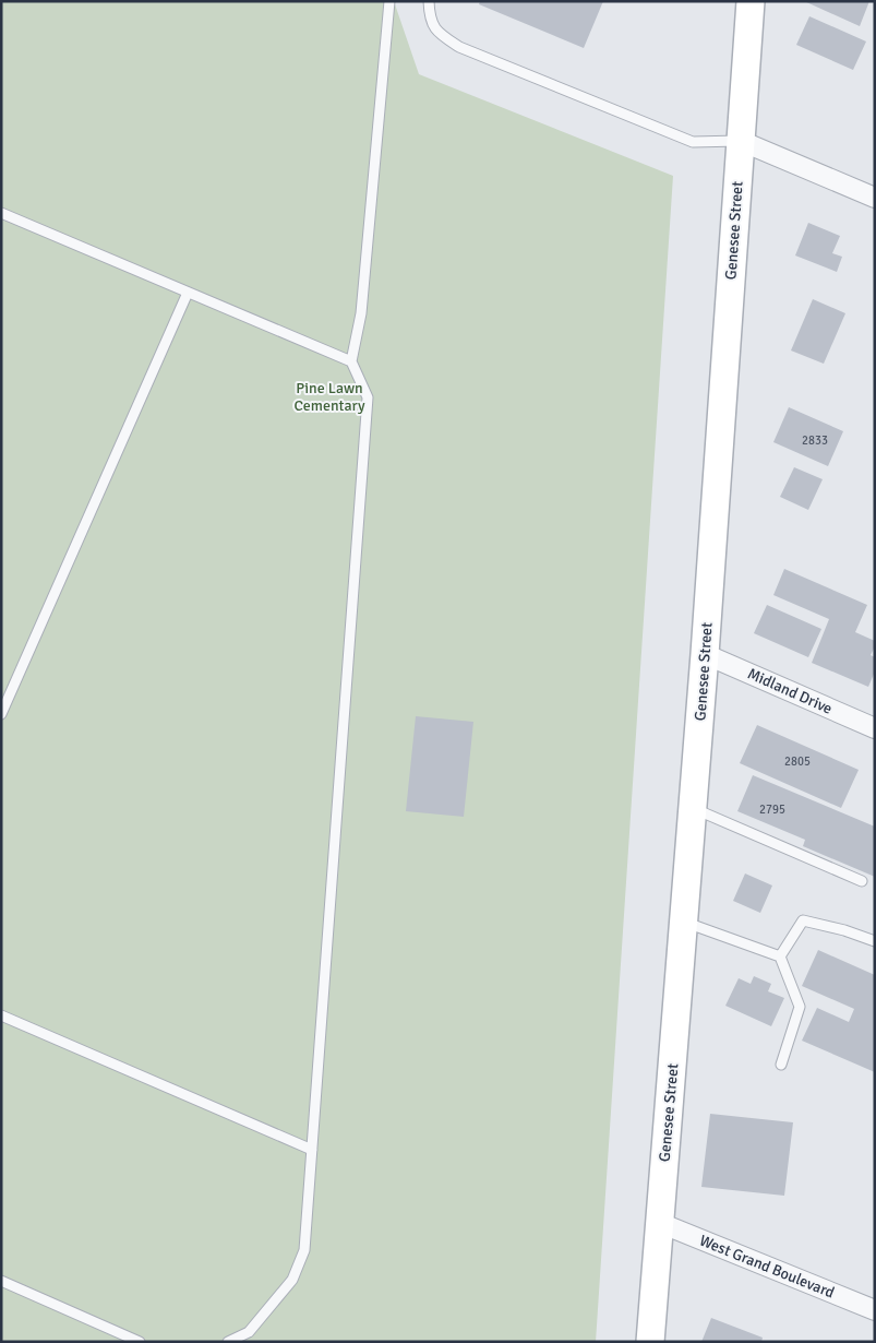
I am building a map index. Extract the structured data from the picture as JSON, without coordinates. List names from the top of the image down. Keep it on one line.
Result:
{"streets":{"main road":["Genesee Street"],"street":["Midland Drive","West Grand Boulevard"]},"crossings":[["Genesee Street","Midland Drive"],["Genesee Street","West Grand Boulevard"]],"parks":["Pine Lawn Cementary"],"house_numbers":["2833","2805","2795"]}
